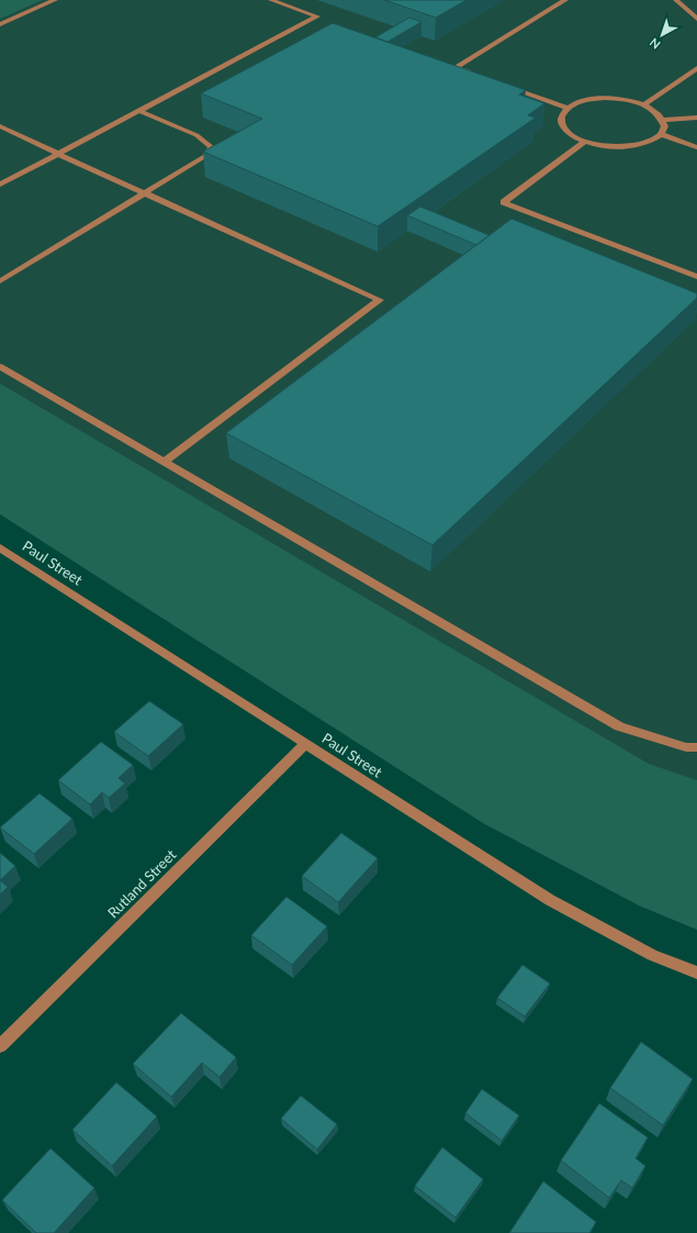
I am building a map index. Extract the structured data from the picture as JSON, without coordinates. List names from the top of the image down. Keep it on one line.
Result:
{"streets":{"street":["Paul Street","Rutland Street"]},"crossings":[["Paul Street","Rutland Street"]],"north":"bottom left"}
